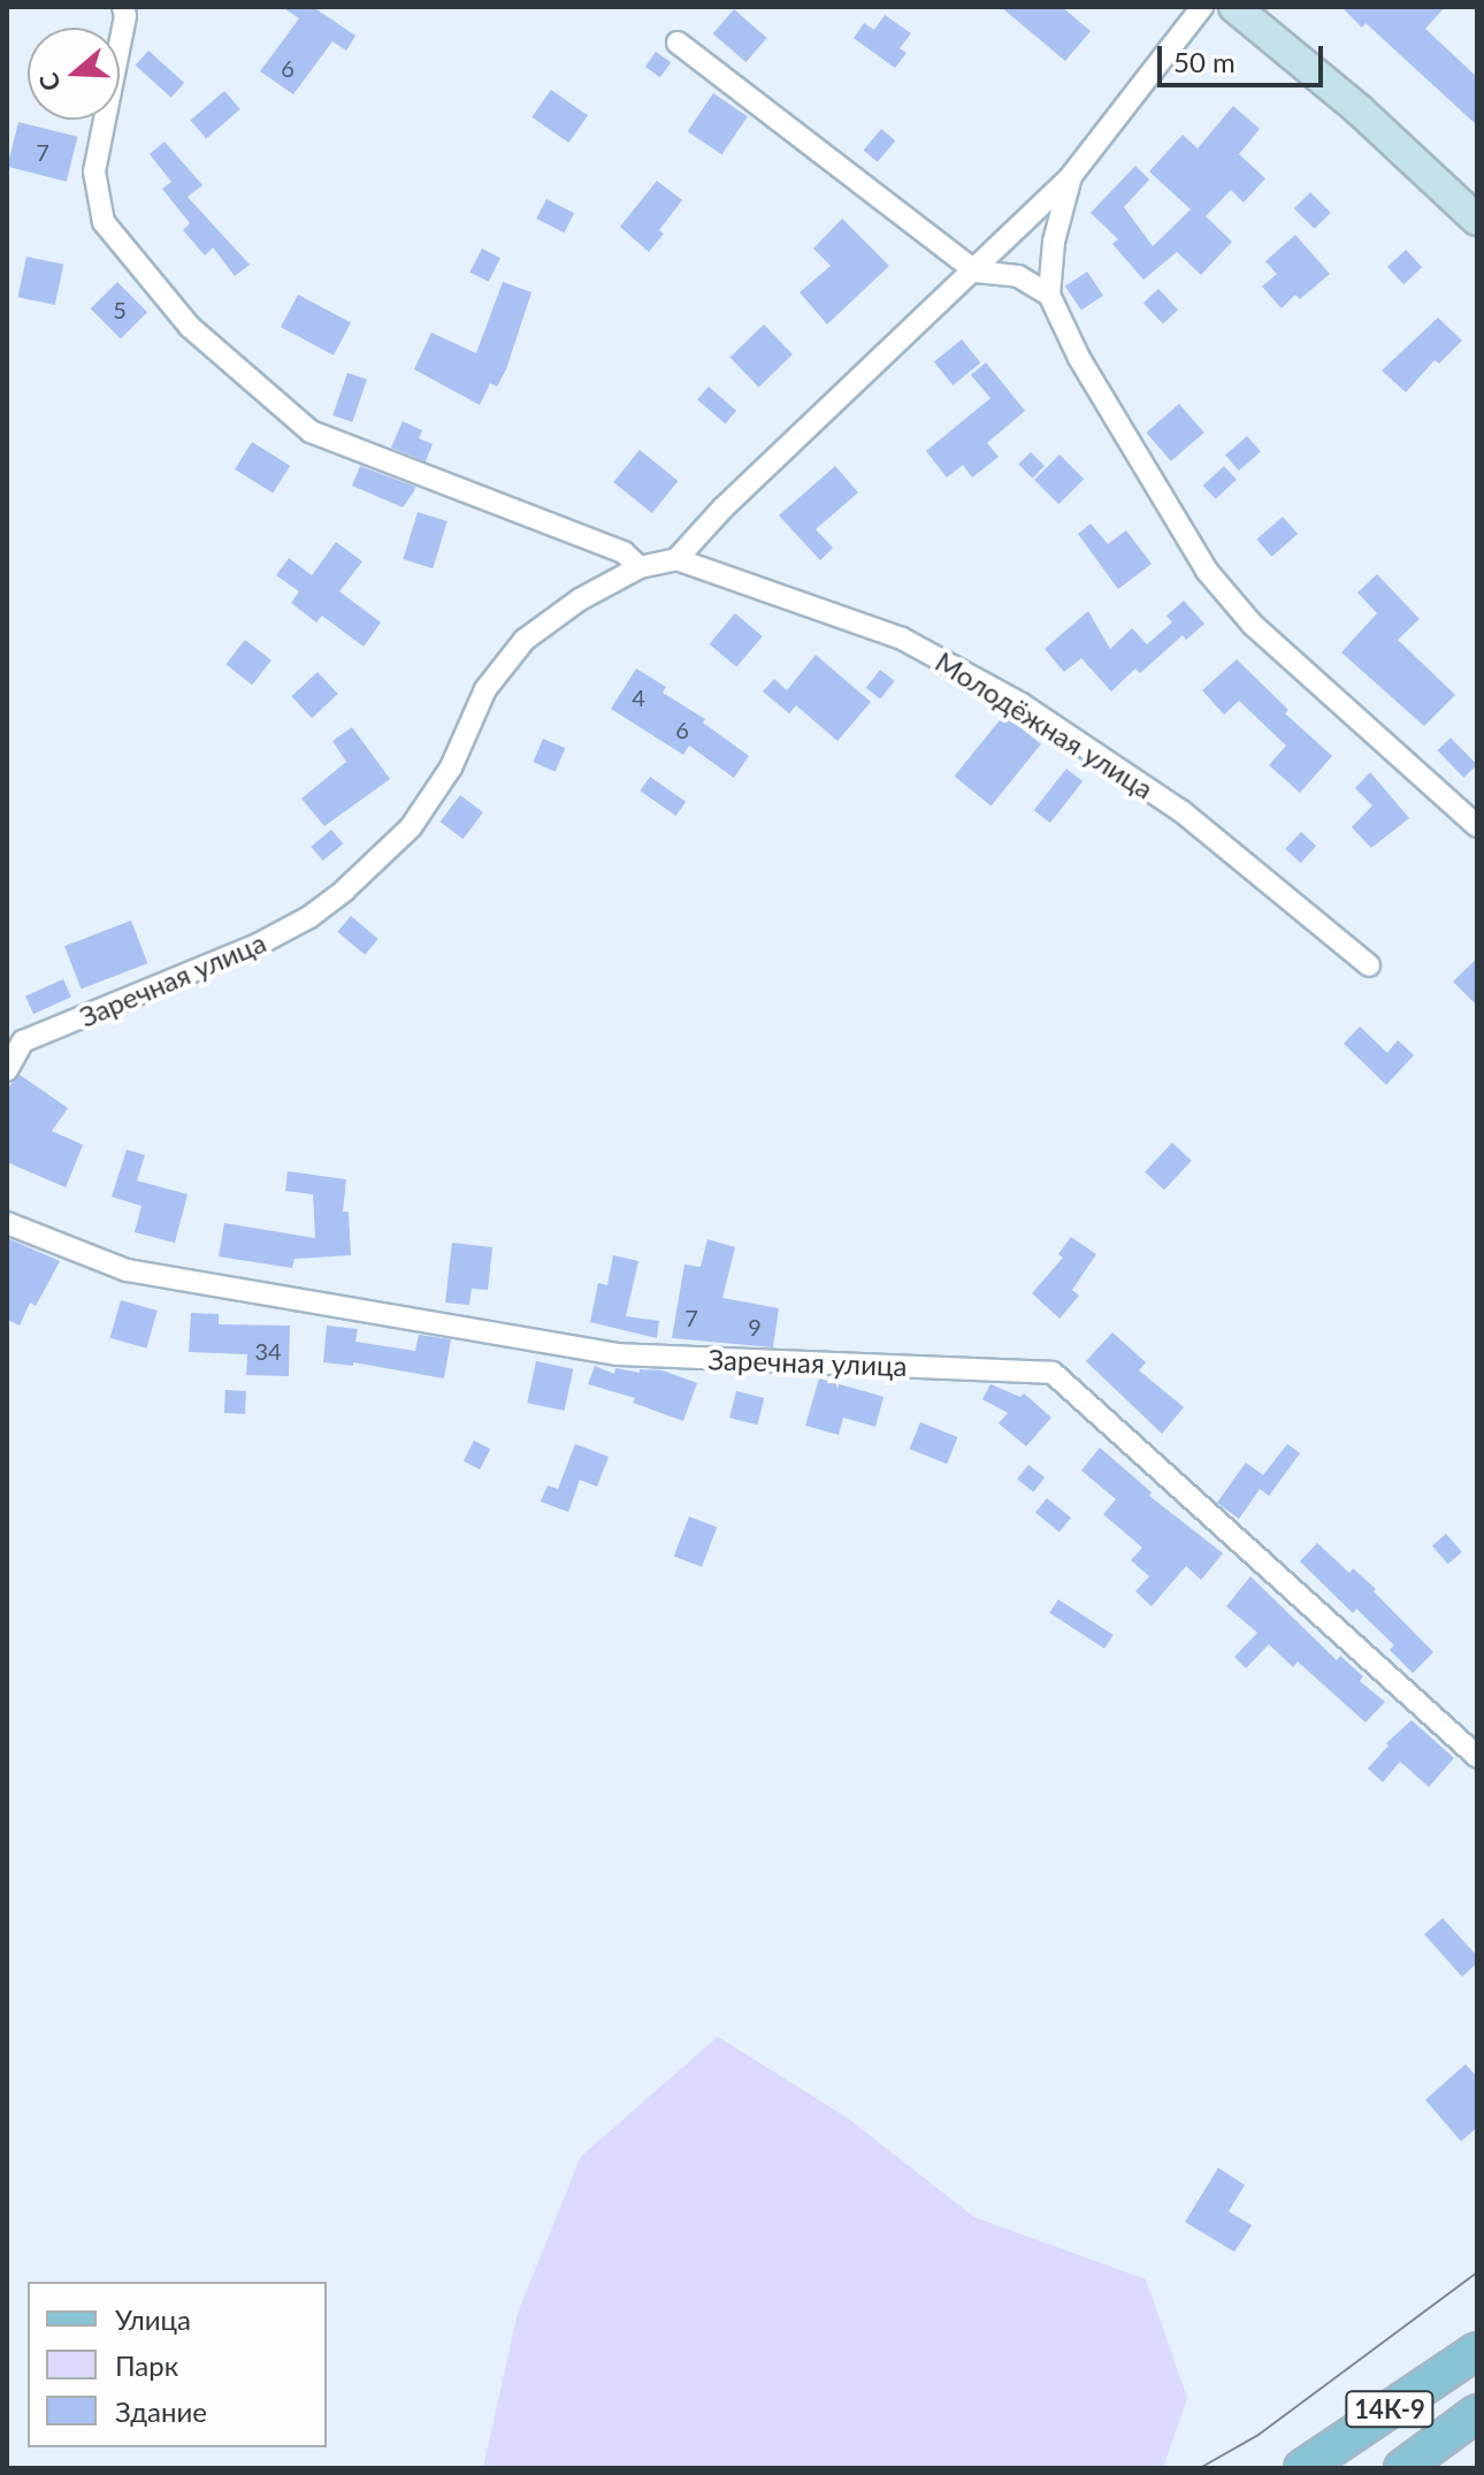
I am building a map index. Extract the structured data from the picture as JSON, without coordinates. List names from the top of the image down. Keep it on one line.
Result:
{"streets":{"main road":["14К-9"],"street":["Молодёжная улица","Заречная улица"]},"house_numbers":["6","7","5","4","6","7","9","34"],"legend":["Улица","Парк","Здание"],"scale_bar":"50 m","north":"left"}
